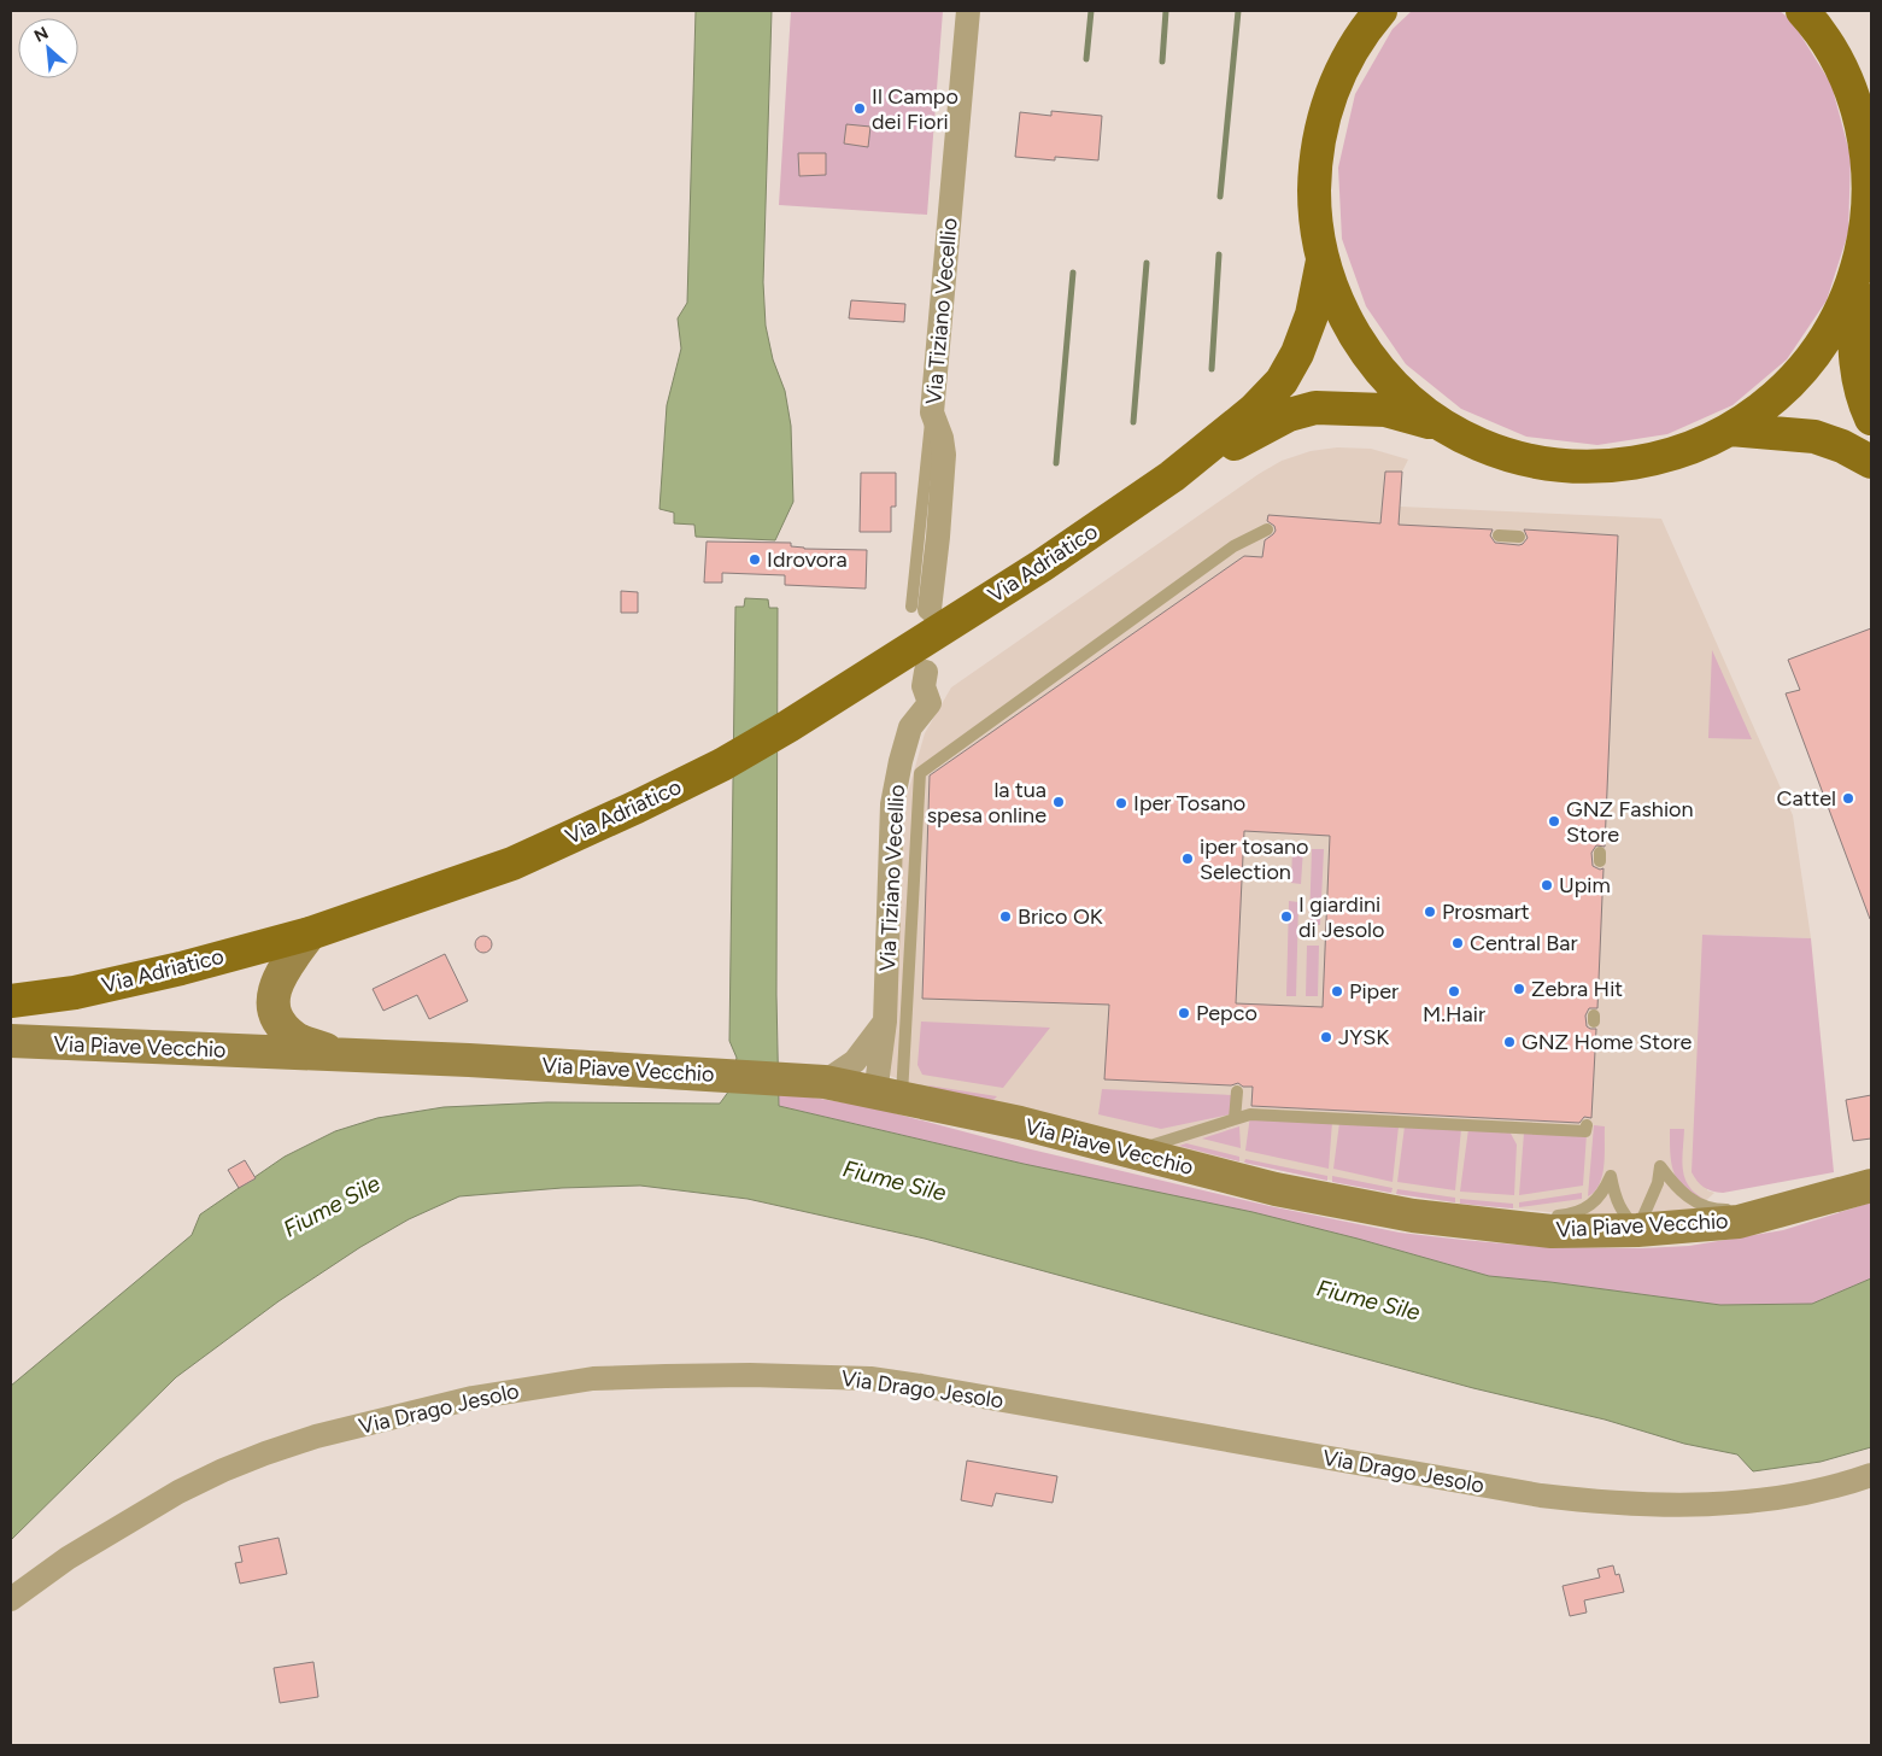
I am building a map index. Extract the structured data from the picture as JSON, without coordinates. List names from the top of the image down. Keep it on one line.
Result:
{"streets":{"main road":["Via Adriatico"],"street":["Via Tiziano Vecellio","Via Piave Vecchio","Via Drago Jesolo"]},"crossings":[["Via Tiziano Vecellio","Via Piave Vecchio"],["Via Adriatico","Via Piave Vecchio"]],"water":["Fiume Sile"],"places":["Il Campo dei Fiori","Idrovora","Cattel","la tua spesa online","Iper Tosano","GNZ Fashion Store","iper tosano Selection","Upim","Prosmart","Brico OK","I giardini di Jesolo","Central Bar","Zebra Hit","Piper","M.Hair","Pepco","JYSK","GNZ Home Store"],"north":"top left"}
